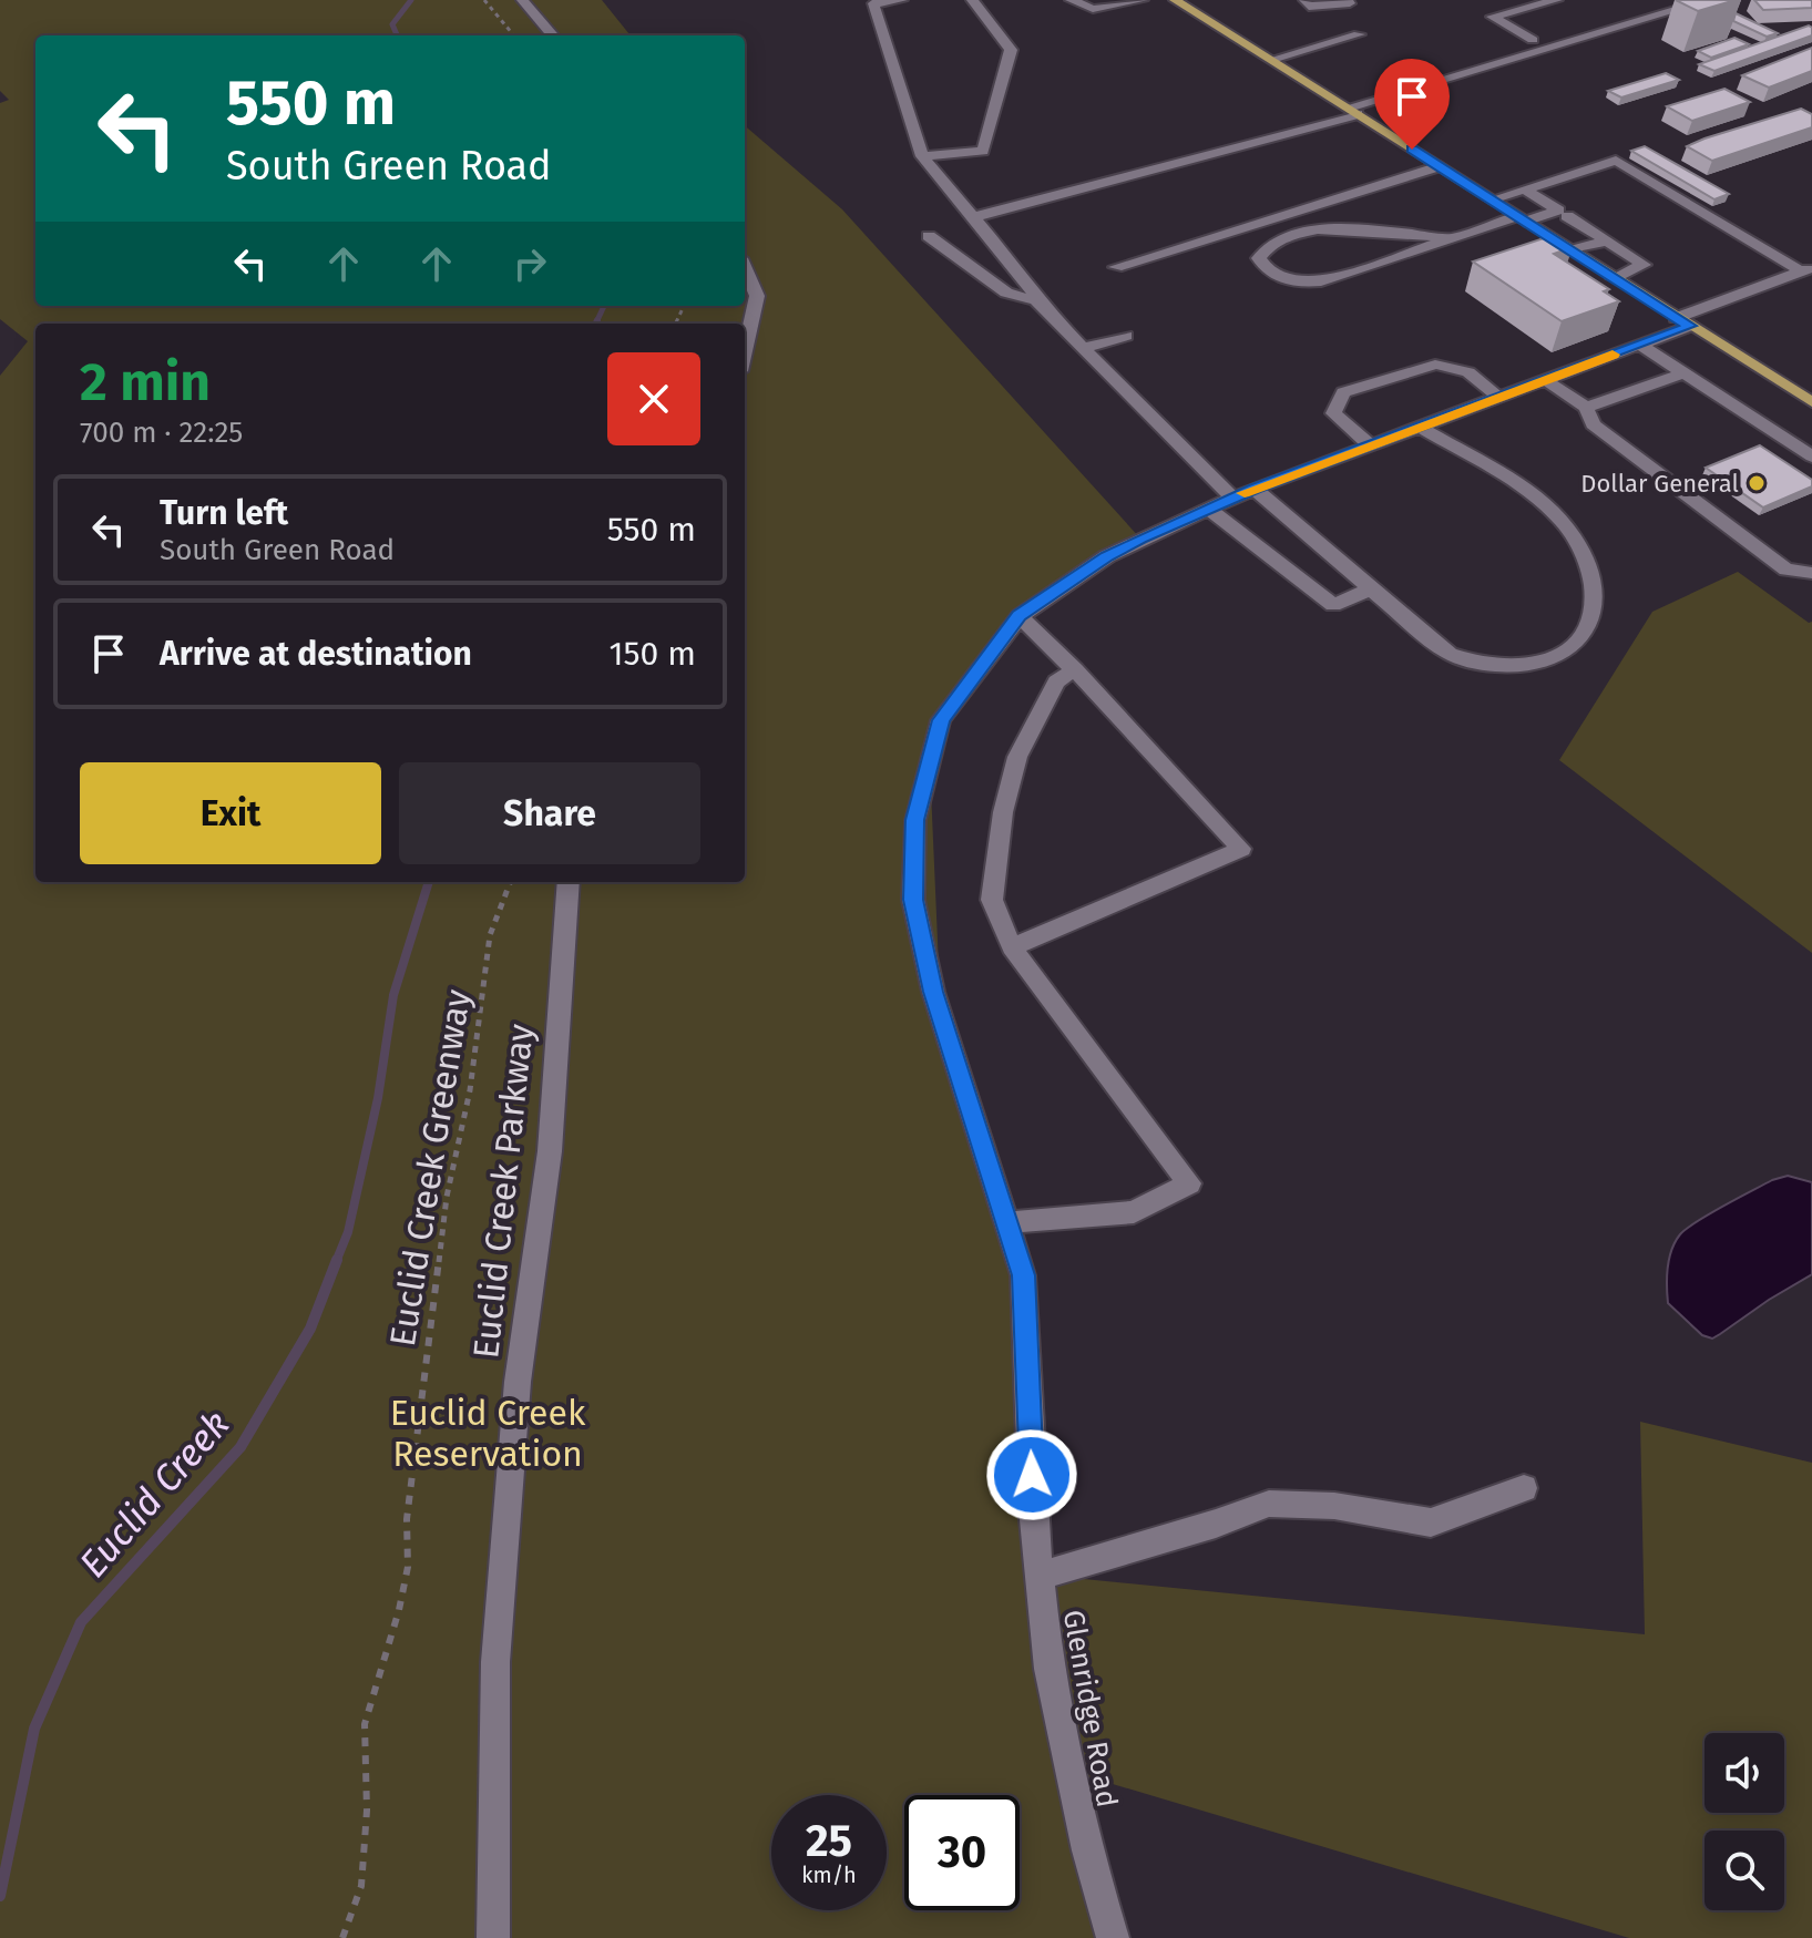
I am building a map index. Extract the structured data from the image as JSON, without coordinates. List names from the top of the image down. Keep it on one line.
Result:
{"streets":{"street":["Euclid Creek Parkway","Glenridge Road"],"path":["Euclid Creek Greenway"]},"water":["Euclid Creek"],"parks":["Euclid Creek Reservation"],"places":["Dollar General"],"page":{"turn":["550 m","South Green Road"],"heading":["2 min","700 m · 22:25"],"list":[{"name":"Turn left","note":"South Green Road","value":"550 m"},{"name":"Arrive at destination","value":"150 m"}],"buttons":["Exit","Share"],"speed":"25 km/h","limit":"30"}}
